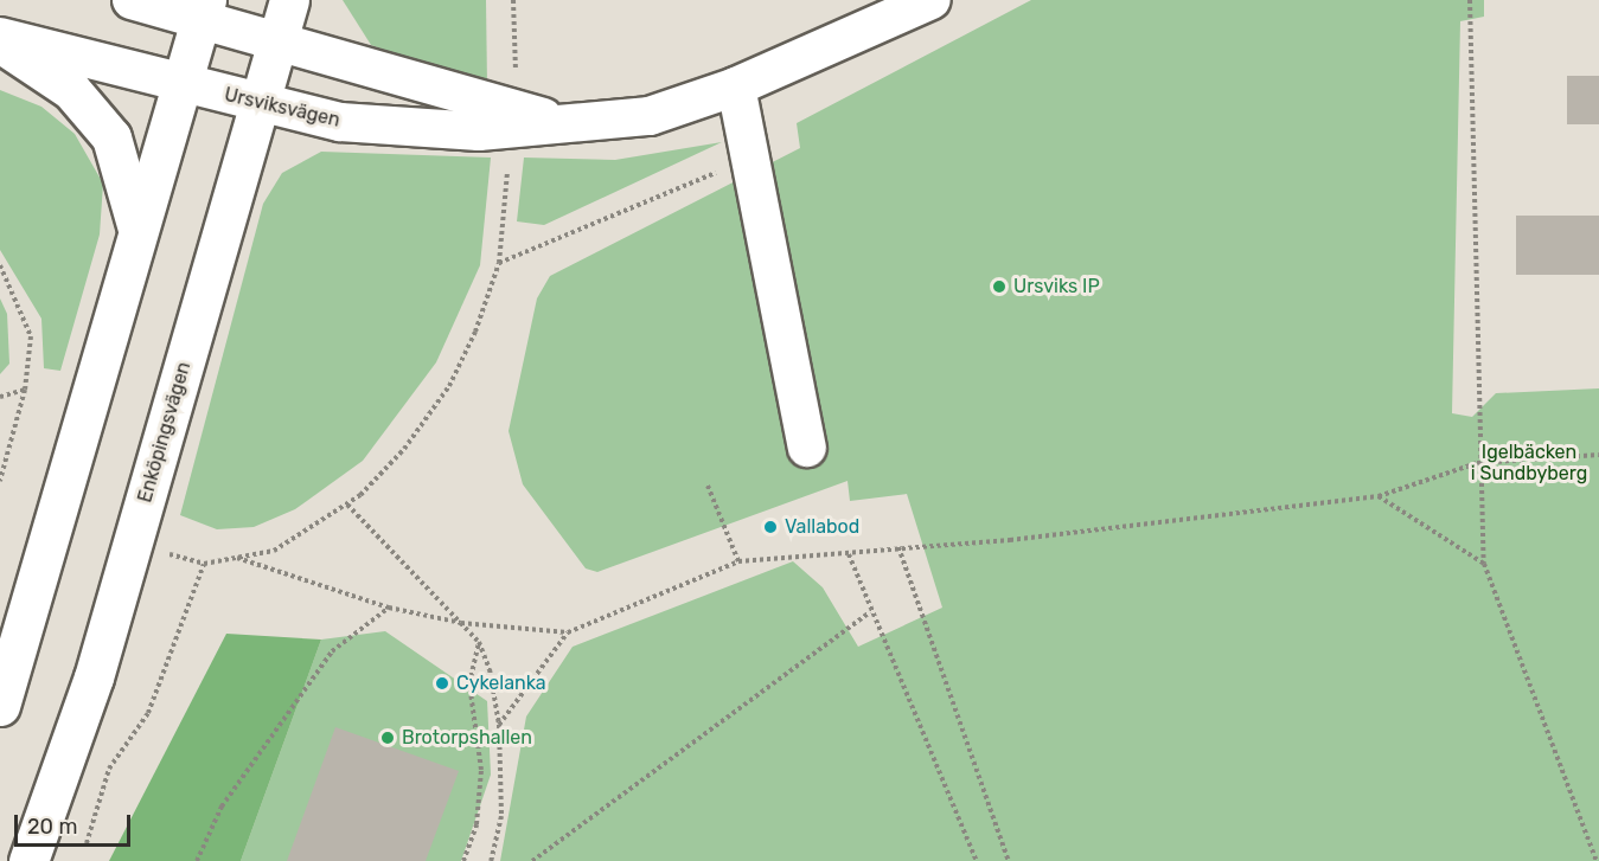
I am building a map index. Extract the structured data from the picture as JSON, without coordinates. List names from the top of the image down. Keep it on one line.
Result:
{"streets":{"main road":["Enköpingsvägen"],"street":["Ursviksvägen"]},"crossings":[["Ursviksvägen","Enköpingsvägen"]],"parks":["Igelbäcken i Sundbyberg"],"places":["Ursviks IP","Vallabod","Cykelanka","Brotorpshallen"],"scale_bar":"20 m"}
